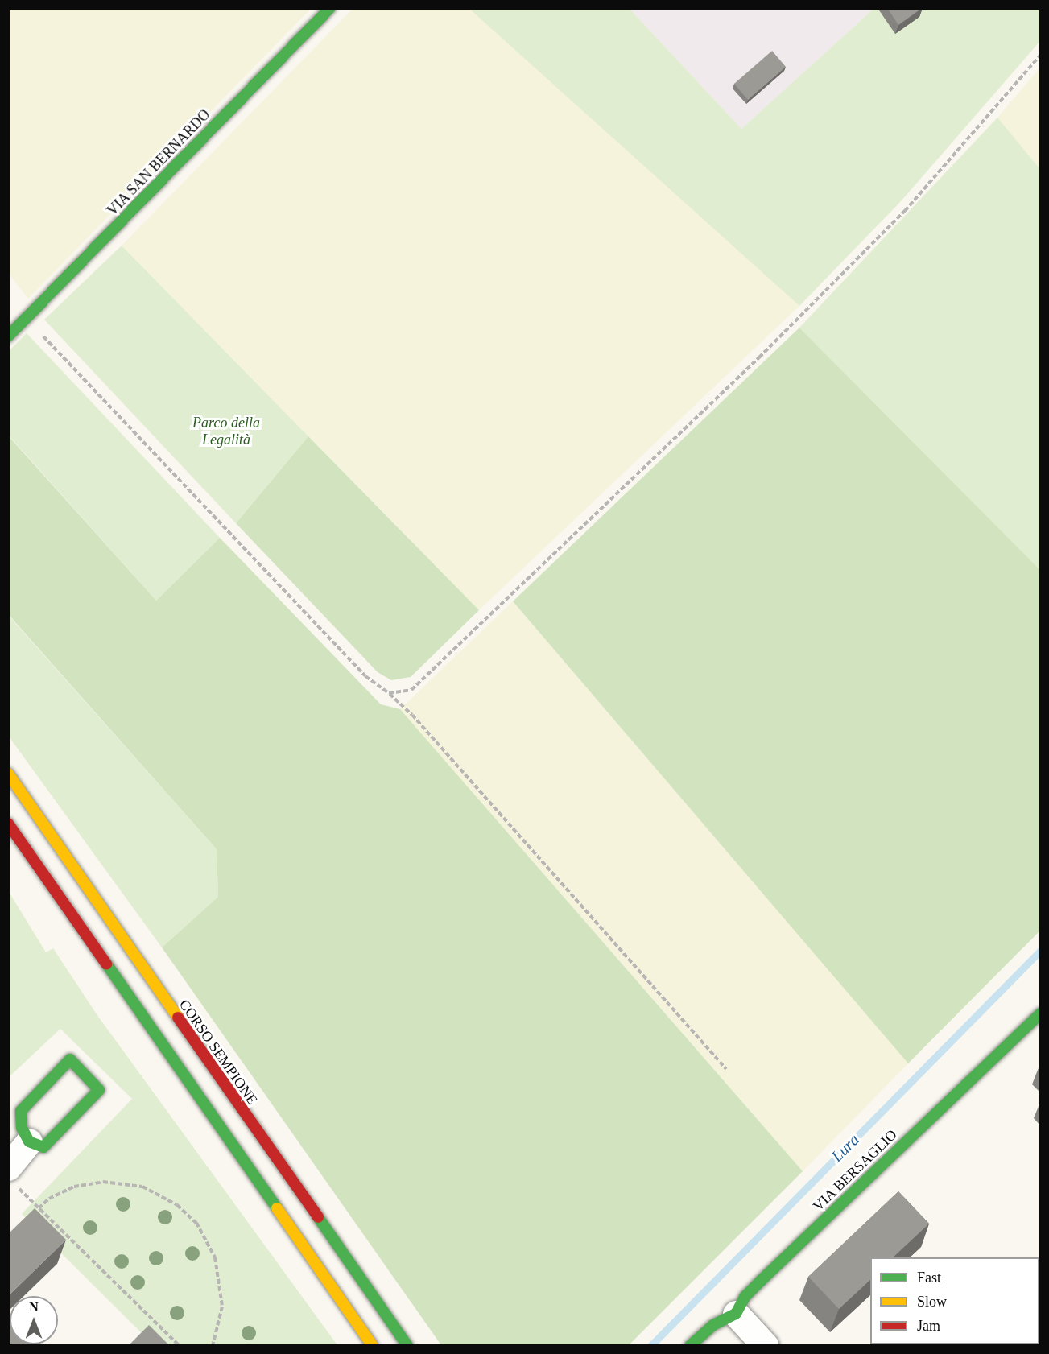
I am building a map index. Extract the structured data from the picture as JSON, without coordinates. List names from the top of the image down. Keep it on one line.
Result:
{"streets":{"main road":["VIA SAN BERNARDO","CORSO SEMPIONE","VIA BERSAGLIO"]},"water":["Lura"],"parks":["Parco della Legalità"],"legend":["Fast","Slow","Jam"],"north":"top"}
